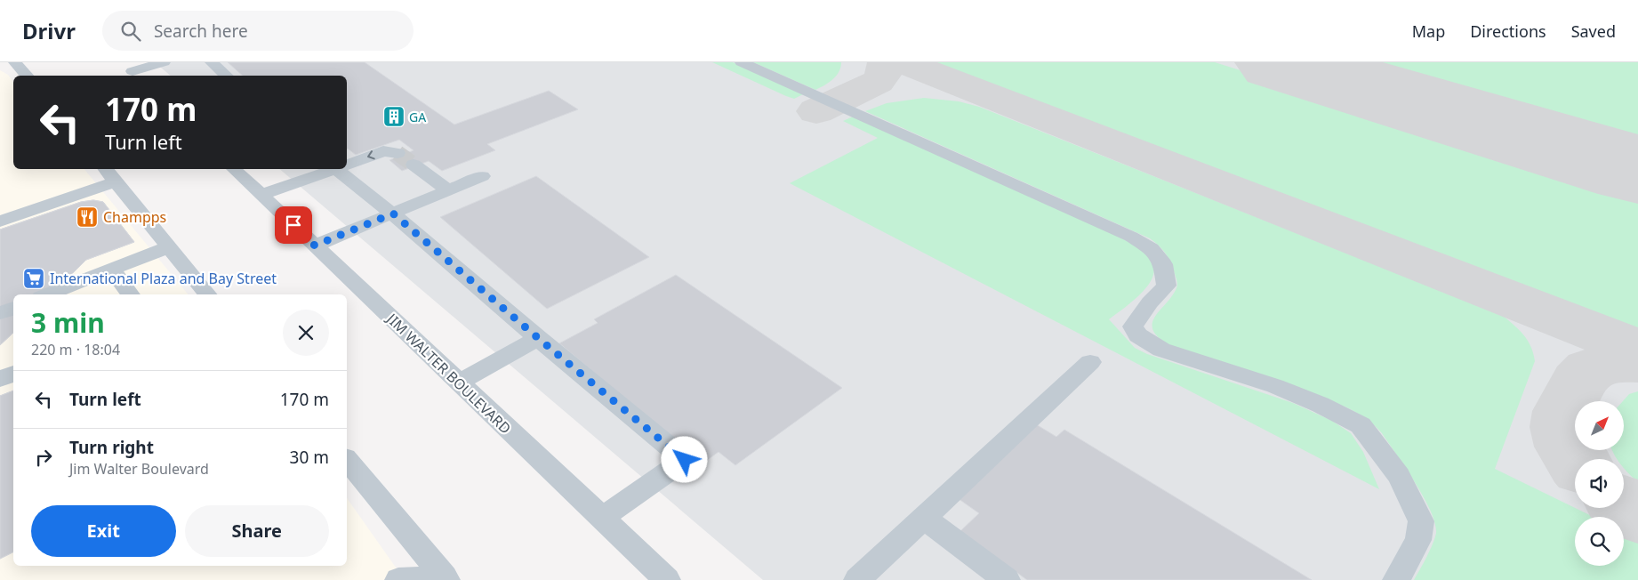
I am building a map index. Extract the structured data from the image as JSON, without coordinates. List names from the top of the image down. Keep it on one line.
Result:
{"streets":{"street":["JIM WALTER BOULEVARD"]},"places":{"building":["GA"],"restaurant":["Champps"],"supermarket":["International Plaza and Bay Street"]},"north":"top right","page":{"header":"Drivr","search":"Search here","nav":["Map","Directions","Saved"],"turn":["170 m","Turn left"],"heading":["3 min","220 m · 18:04"],"list":[{"name":"Turn left","value":"170 m"},{"name":"Turn right","note":"Jim Walter Boulevard","value":"30 m"}],"buttons":["Exit","Share"]}}
